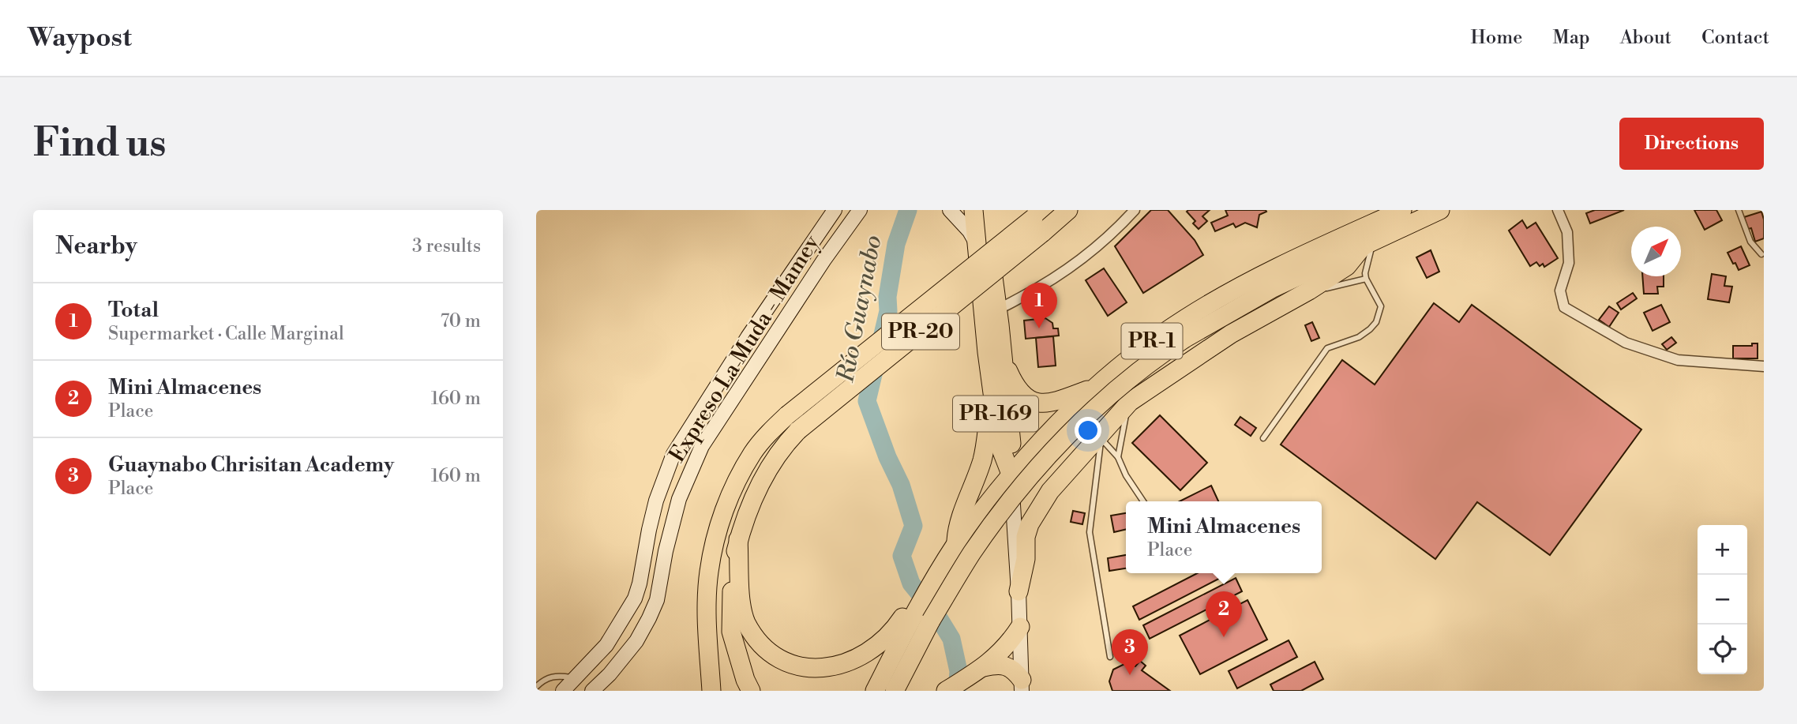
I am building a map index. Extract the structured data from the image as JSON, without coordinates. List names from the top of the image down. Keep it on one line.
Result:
{"streets":{"highway":["PR-20","PR-1","PR-169"],"main road":["Expreso La Muda - Mamey"]},"crossings":[["PR-1","PR-169"]],"water":["Río Guaynabo"],"north":"top right","page":{"header":"Waypost","nav":["Home","Map","About","Contact"],"buttons":"Directions","title":"Find us","heading":["Nearby","3 results"],"list":[{"mark":"1","name":"Total","note":"Supermarket · Calle Marginal","value":"70 m"},{"mark":"2","name":"Mini Almacenes","note":"Place","value":"160 m"},{"mark":"3","name":"Guaynabo Chrisitan Academy","note":"Place","value":"160 m"}],"pins":["1","2","3"],"popup":["Mini Almacenes","Place"],"map_buttons":["+","−"]}}
